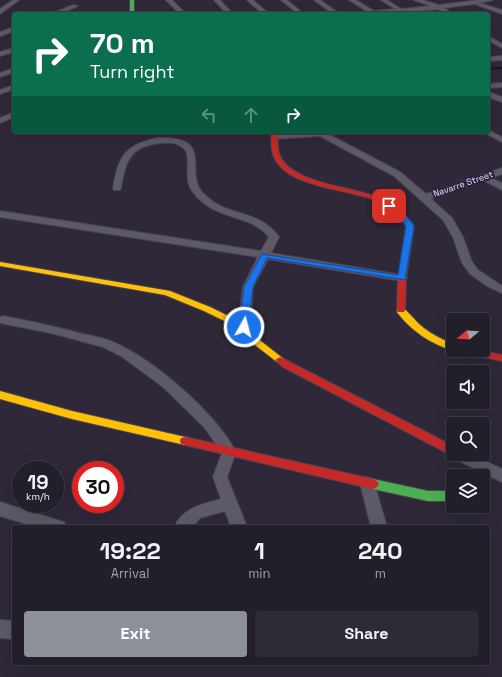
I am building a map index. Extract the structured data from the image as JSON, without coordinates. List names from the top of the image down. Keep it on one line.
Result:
{"streets":{"street":["Navarre Street"]},"north":"left","page":{"turn":["70 m","Turn right"],"speed":"19 km/h","limit":"30","eta":["19:22","Arrival","1","min","240","m"],"buttons":["Exit","Share"]}}
